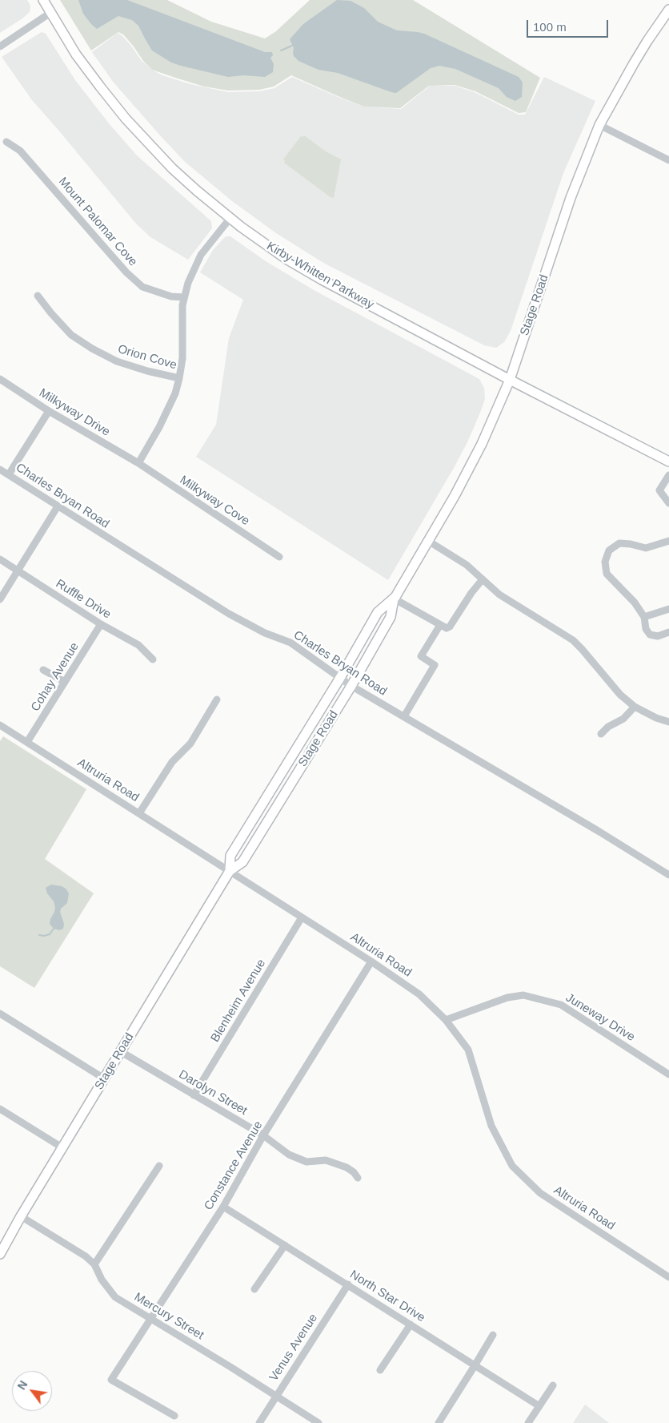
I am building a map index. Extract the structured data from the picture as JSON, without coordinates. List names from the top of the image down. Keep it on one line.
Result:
{"streets":{"main road":["Kirby-Whitten Parkway","Stage Road"],"street":["Mount Palomar Cove","Orion Cove","Milkyway Drive","Charles Bryan Road","Milkyway Cove","Ruffle Drive","Cohay Avenue","Altruria Road","Blenheim Avenue","Juneway Drive","Darolyn Street","Constance Avenue","North Star Drive","Mercury Street","Venus Avenue"]},"crossings":[["Kirby-Whitten Parkway","Stage Road"],["Stage Road","Charles Bryan Road"],["Stage Road","Altruria Road"],["Stage Road","Darolyn Street"],["Stage Road","Mercury Street"],["Milkyway Drive","Milkyway Cove"],["Ruffle Drive","Cohay Avenue"],["Cohay Avenue","Altruria Road"],["Altruria Road","Blenheim Avenue"],["Altruria Road","Juneway Drive"],["Altruria Road","Constance Avenue"],["Blenheim Avenue","Darolyn Street"],["Darolyn Street","Constance Avenue"],["Constance Avenue","North Star Drive"],["Constance Avenue","Mercury Street"],["North Star Drive","Venus Avenue"],["Mercury Street","Venus Avenue"]],"scale_bar":"100 m","north":"top left"}
